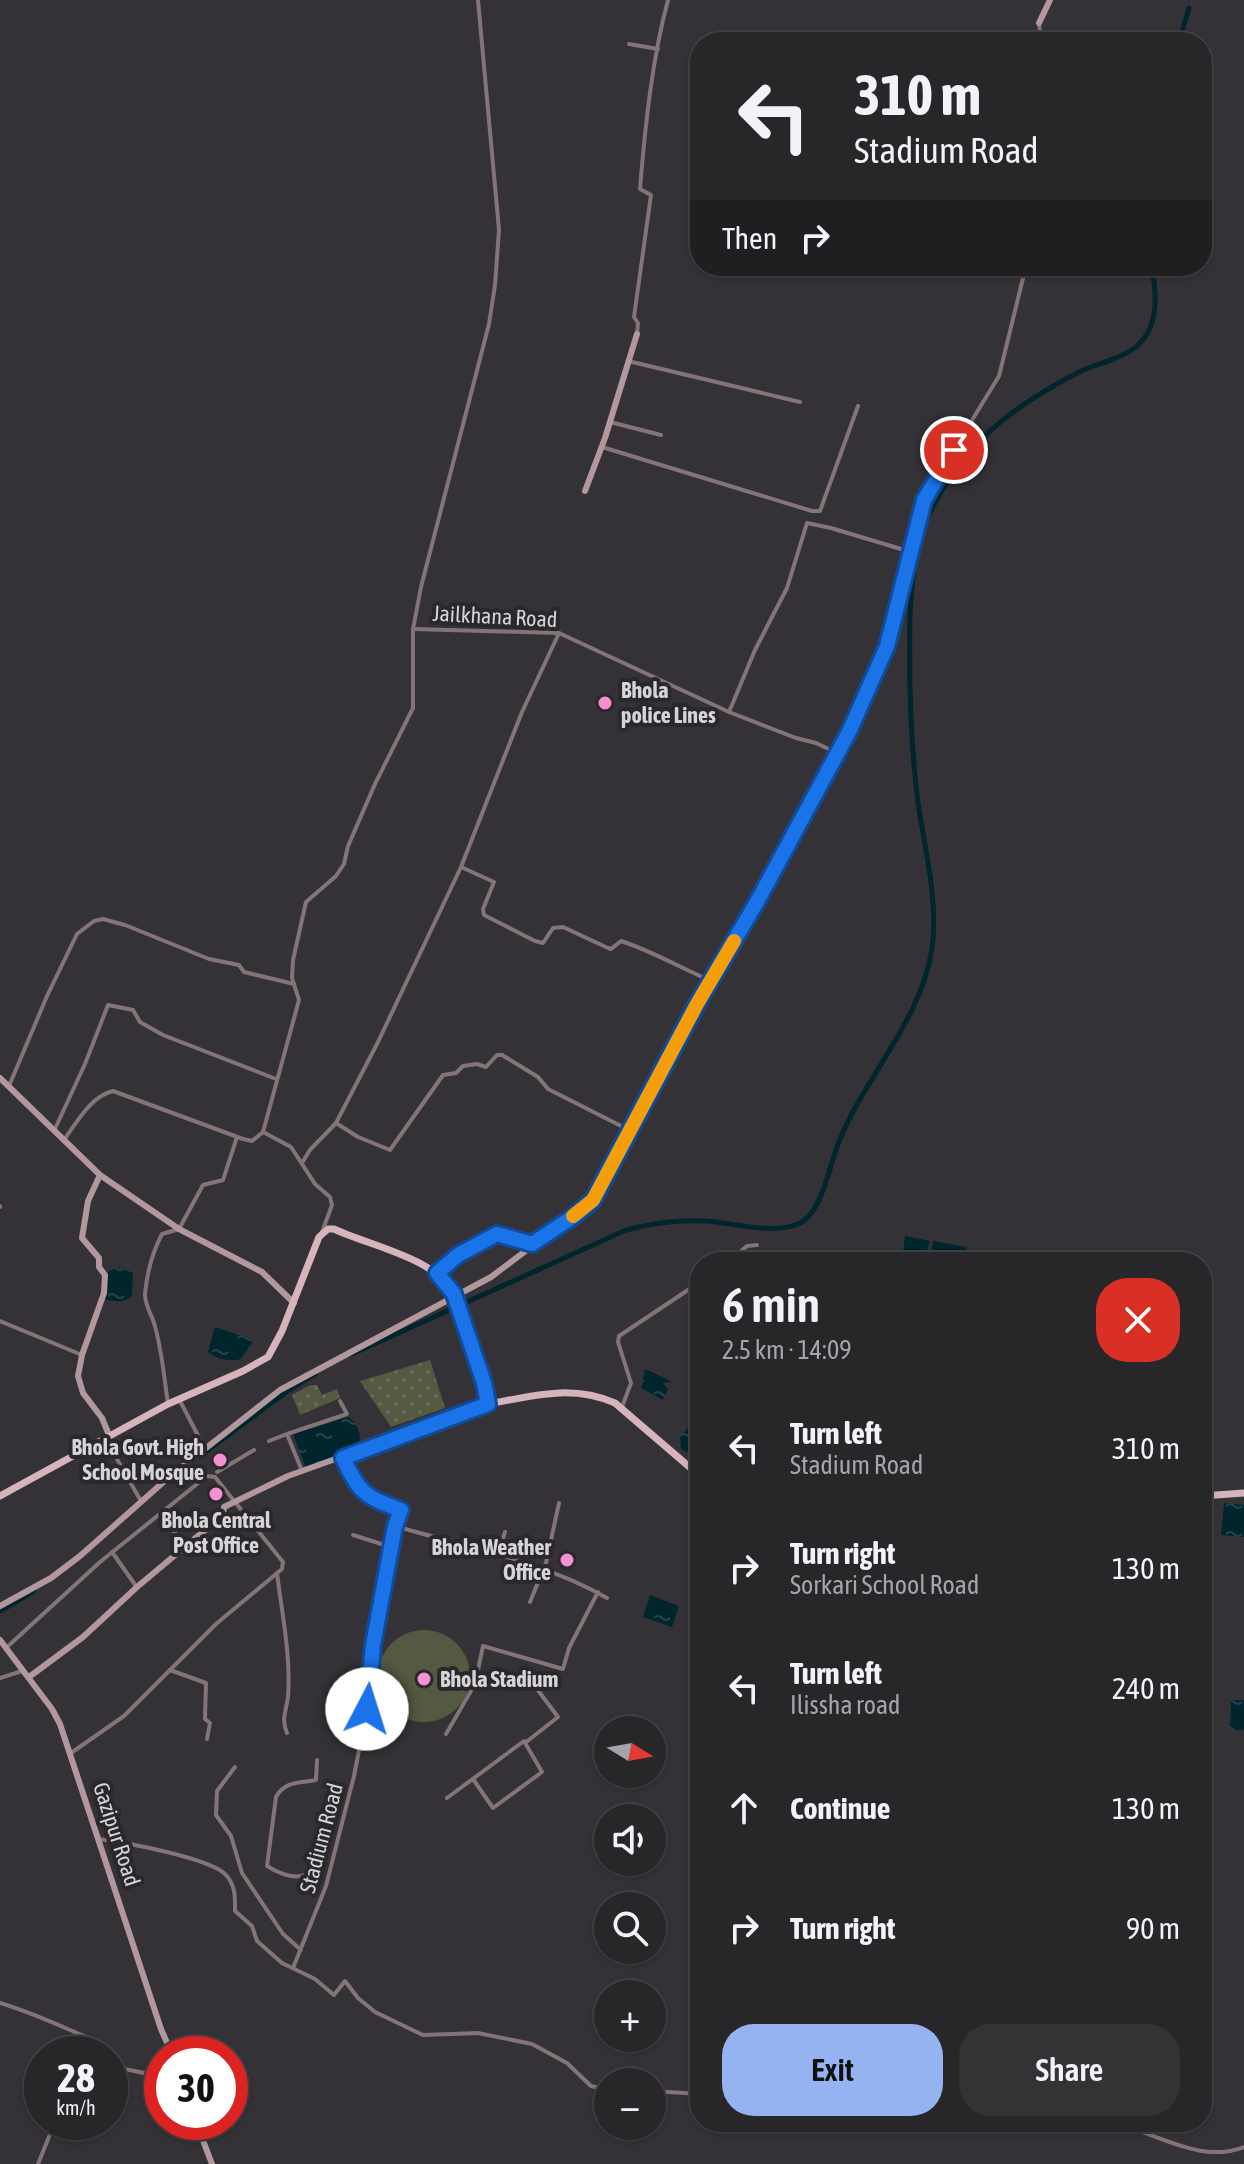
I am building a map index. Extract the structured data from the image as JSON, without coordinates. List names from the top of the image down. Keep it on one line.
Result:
{"streets":{"street":["Jailkhana Road","Gazipur Road","Stadium Road"]},"places":["Bhola police Lines","Bhola Govt. High School Mosque","Bhola Central Post Office","Bhola Weather Office","Bhola Stadium"],"north":"right","page":{"turn":["310 m","Stadium Road"],"then":"Then","heading":["6 min","2.5 km · 14:09"],"list":[{"name":"Turn left","note":"Stadium Road","value":"310 m"},{"name":"Turn right","note":"Sorkari School Road","value":"130 m"},{"name":"Turn left","note":"Ilissha road","value":"240 m"},{"name":"Continue","value":"130 m"},{"name":"Turn right","value":"90 m"}],"map_buttons":["+","−"],"buttons":["Exit","Share"],"speed":"28 km/h","limit":"30"}}
